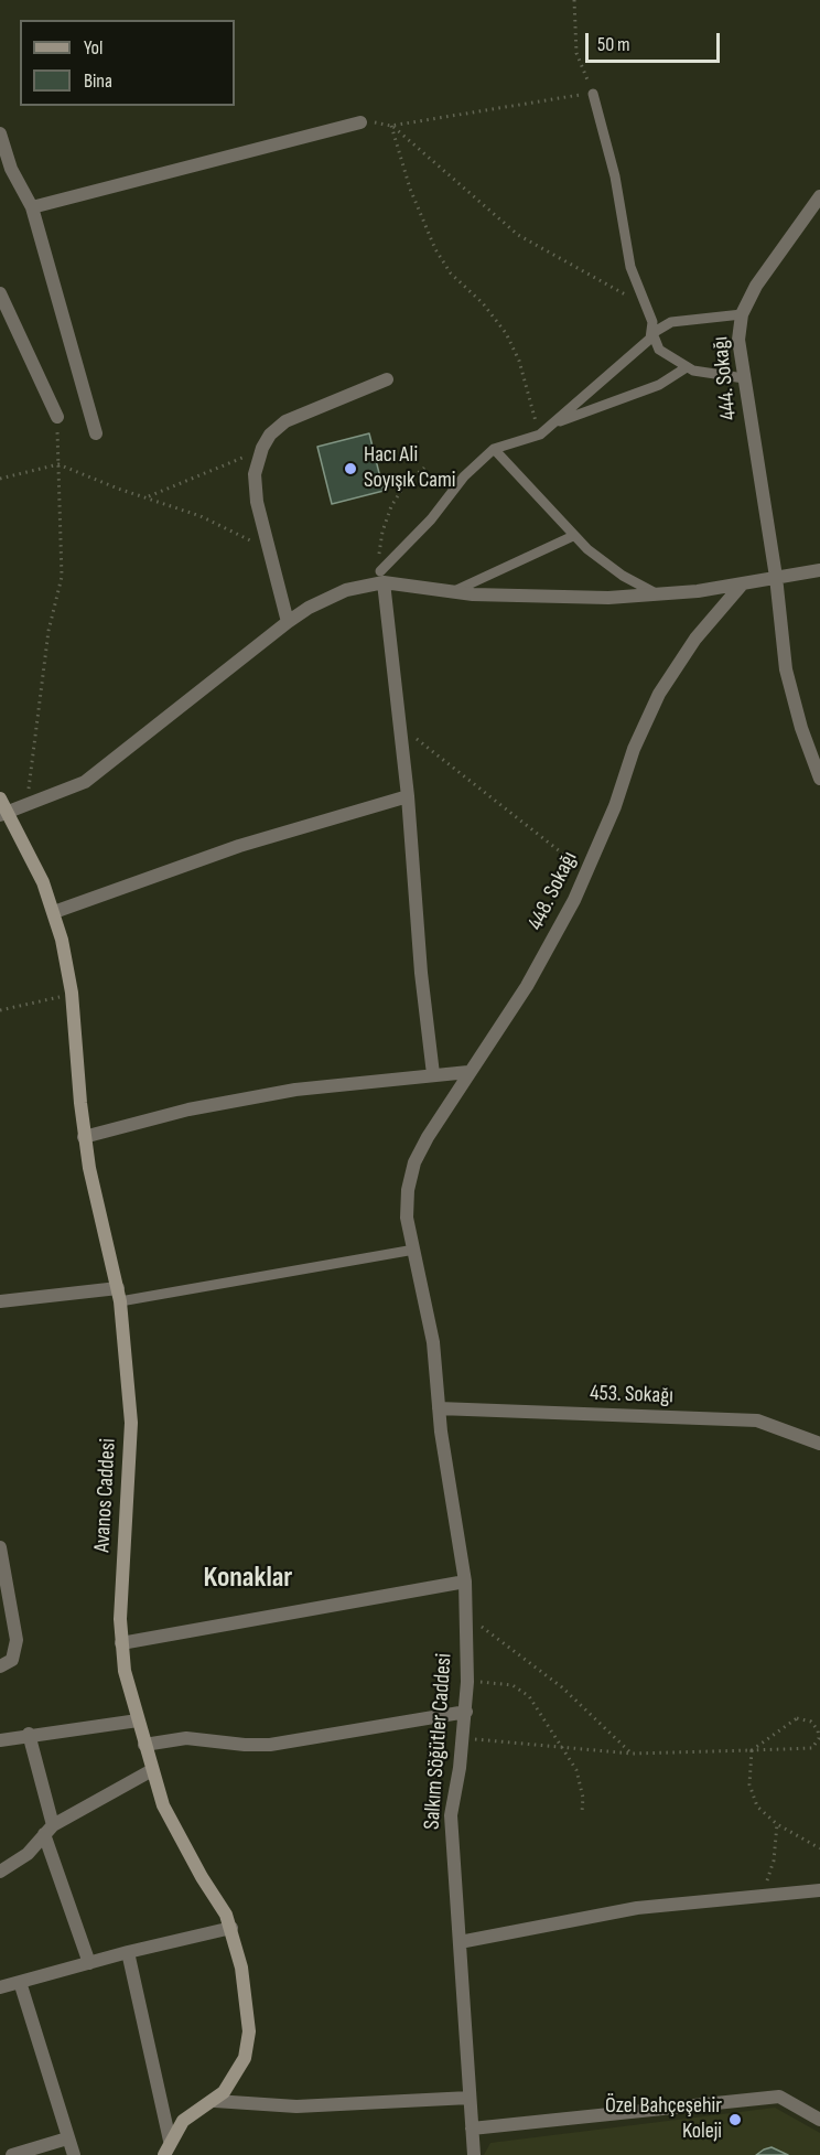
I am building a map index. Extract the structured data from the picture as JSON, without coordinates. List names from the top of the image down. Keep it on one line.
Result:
{"streets":{"street":["444. Sokağı","448. Sokağı","453. Sokağı","Avanos Caddesi","Salkım Söğütler Caddesi"]},"crossings":[["448. Sokağı","Salkım Söğütler Caddesi"],["453. Sokağı","Salkım Söğütler Caddesi"]],"districts":["Konaklar"],"places":["Hacı Ali Soyışık Cami","Özel Bahçeşehir Koleji"],"legend":["Yol","Bina"],"scale_bar":"50 m"}
